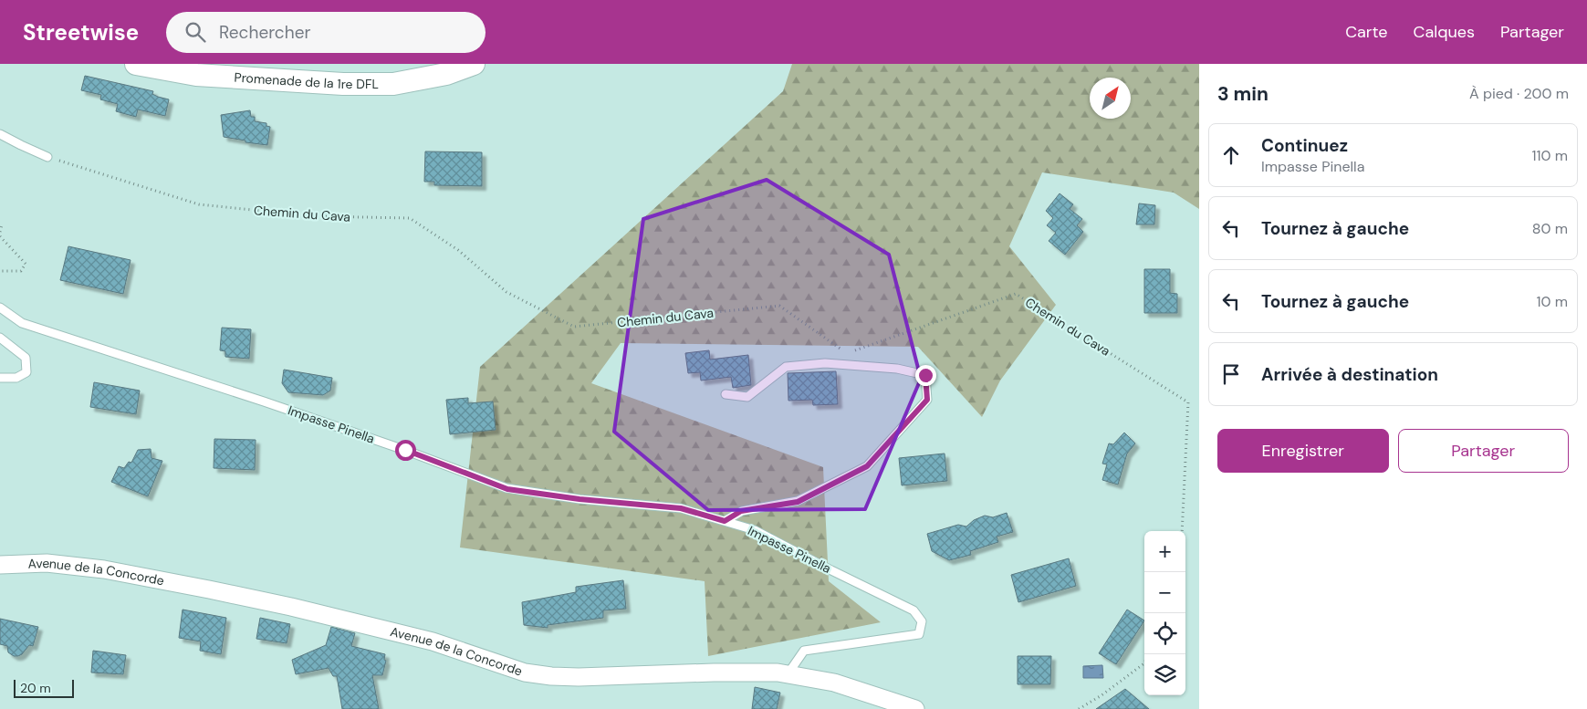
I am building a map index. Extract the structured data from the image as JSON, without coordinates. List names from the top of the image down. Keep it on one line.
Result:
{"streets":{"street":["Promenade de la 1re DFL","Avenue de la Concorde"],"lane":["Impasse Pinella"],"path":["Chemin du Cava"]},"crossings":[["Impasse Pinella","Avenue de la Concorde"]],"scale_bar":"20 m","north":"top right","page":{"header":"Streetwise","search":"Rechercher","nav":["Carte","Calques","Partager"],"heading":["3 min","À pied · 200 m"],"list":[["Continuez","Impasse Pinella","110 m"],["Tournez à gauche","80 m"],["Tournez à gauche","10 m"],"Arrivée à destination"],"buttons":["Enregistrer","Partager"],"map_buttons":["+","−"],"scale":"20 m"}}
